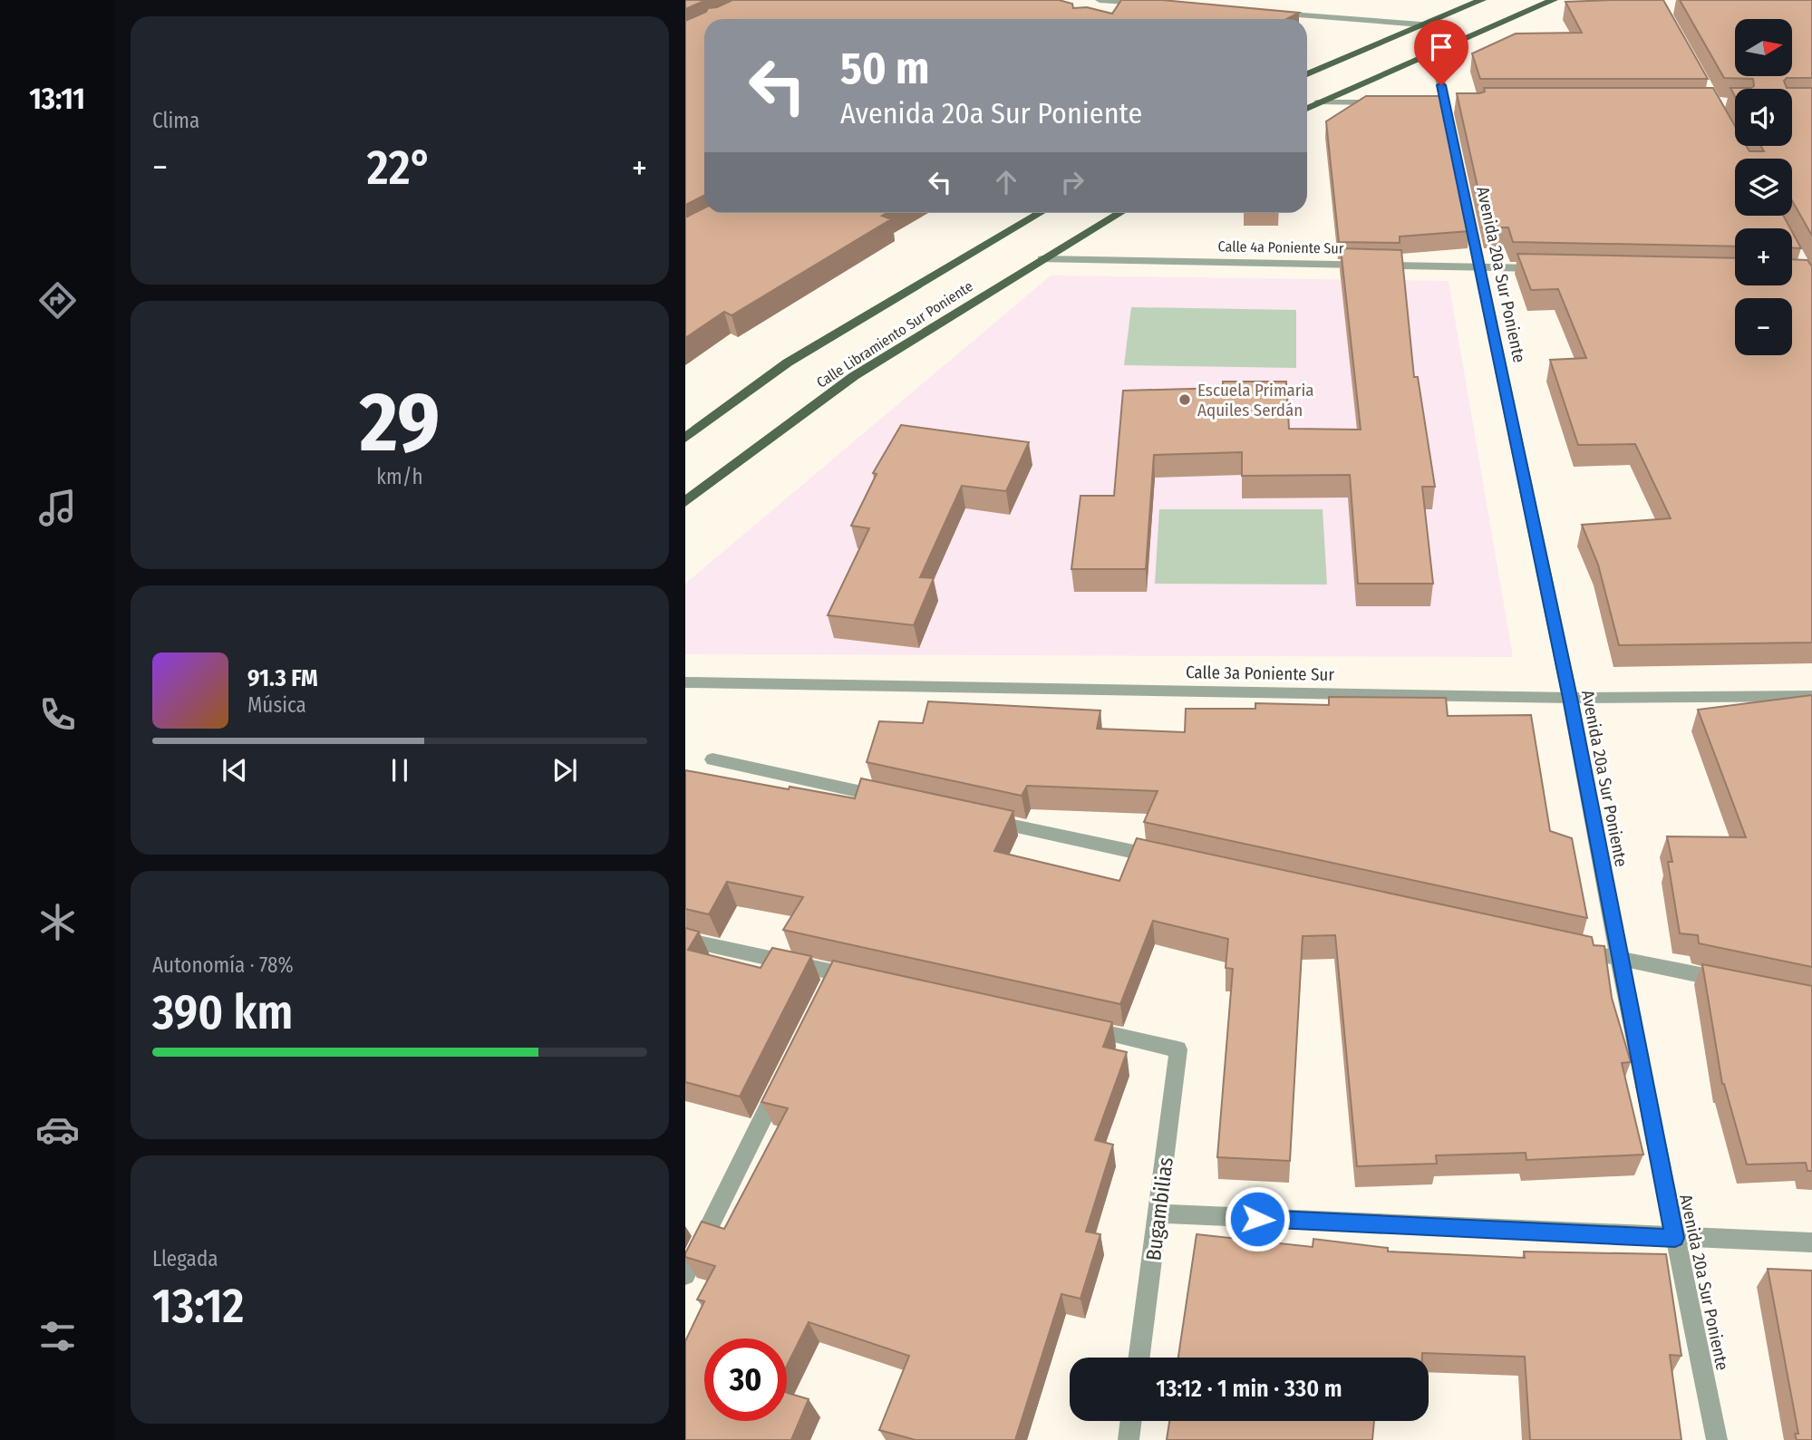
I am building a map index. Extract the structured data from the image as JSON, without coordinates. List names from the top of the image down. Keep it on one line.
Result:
{"streets":{"main road":["Calle Libramiento Sur Poniente"],"street":["Calle 4a Poniente Sur","Avenida 20a Sur Poniente","Calle 3a Poniente Sur","Bugambilias"]},"crossings":[["Calle 4a Poniente Sur","Avenida 20a Sur Poniente"],["Calle 4a Poniente Sur","Calle Libramiento Sur Poniente"],["Avenida 20a Sur Poniente","Calle 3a Poniente Sur"]],"places":["Escuela Primaria Aquiles Serdán"],"north":"right","page":{"tabs":"13:11","tile":["Clima",["29","km/h"],["Autonomía · 78%","390 km"],["Llegada","13:12"]],"map_buttons":["+","−"],"turn":["50 m","Avenida 20a Sur Poniente"],"heat":["−","22°","+"],"song":["91.3 FM","Música"],"limit":"30","trip":"13:12 · 1 min · 330 m"}}
